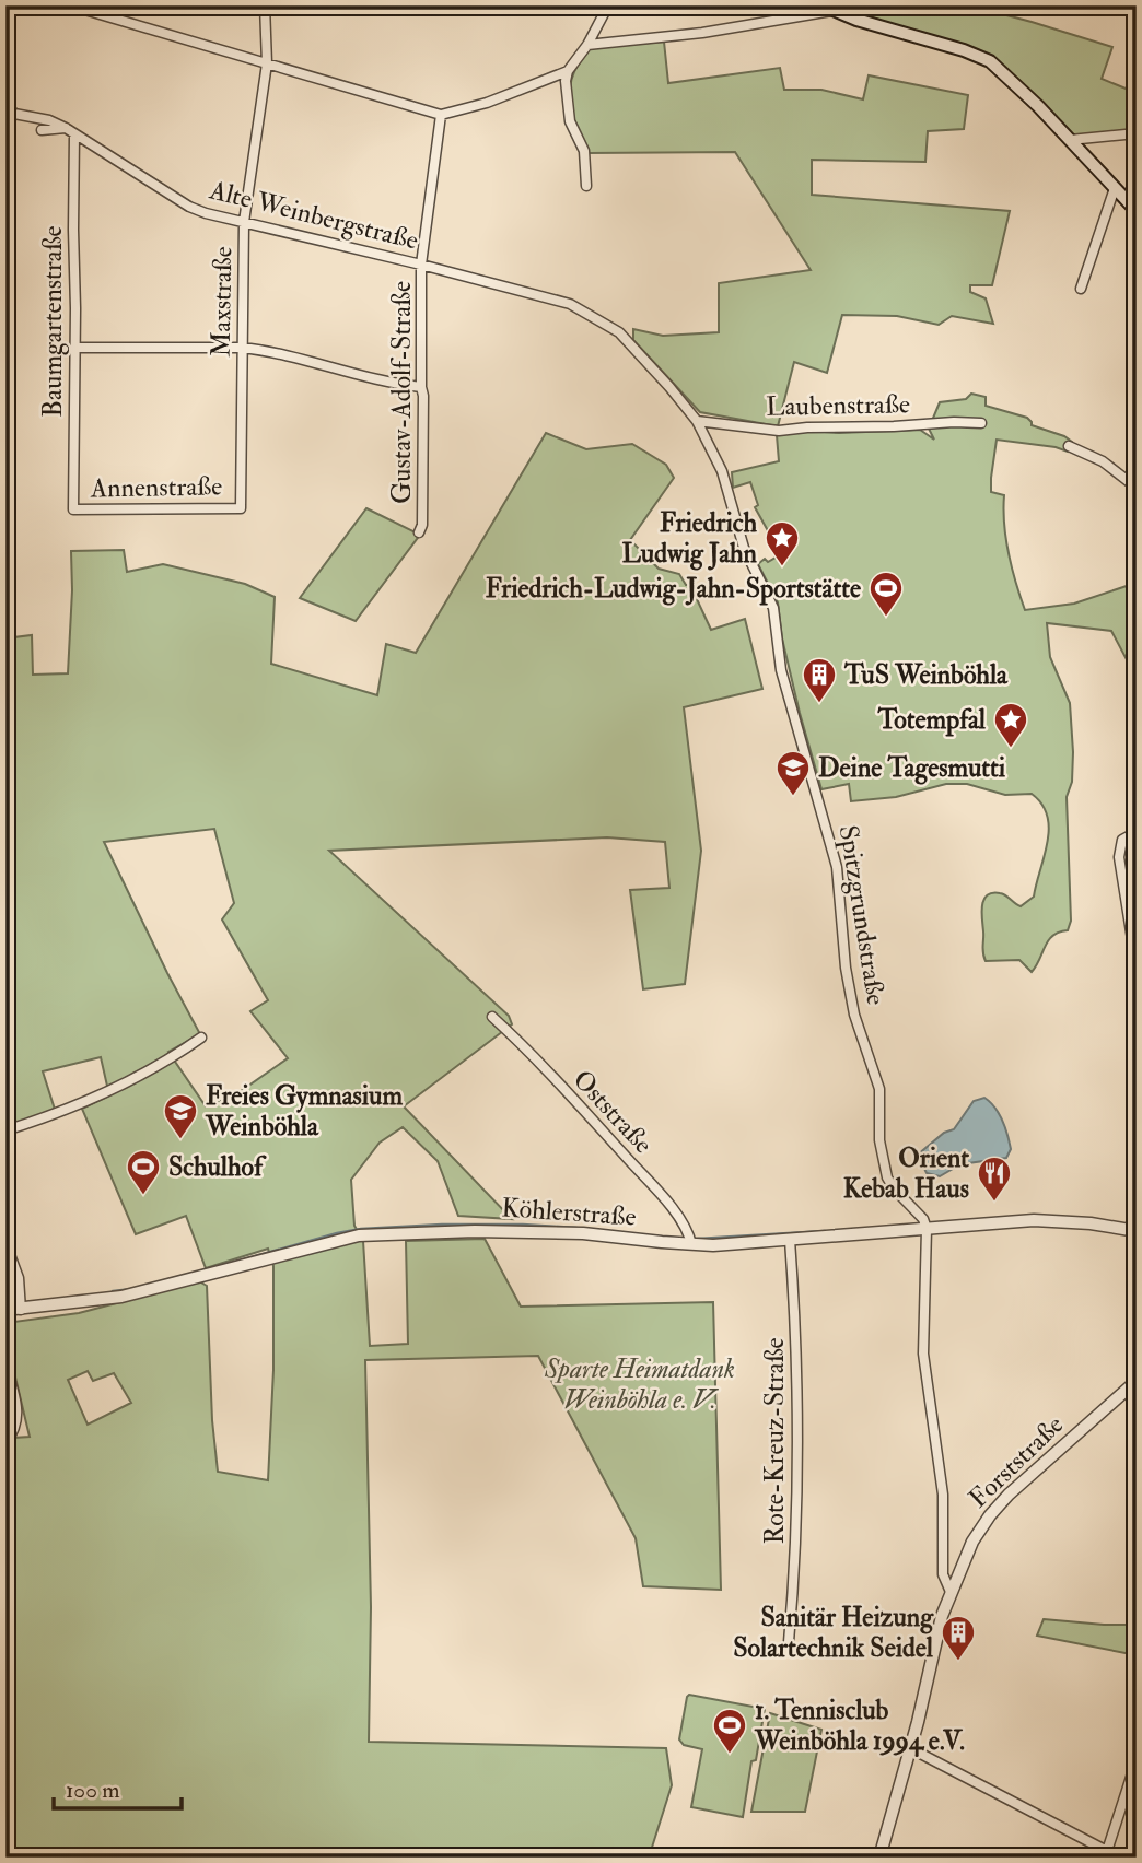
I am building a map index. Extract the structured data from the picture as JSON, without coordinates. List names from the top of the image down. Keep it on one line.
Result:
{"streets":{"street":["Alte Weinbergstraße","Maxstraße","Baumgartenstraße","Gustav-Adolf-Straße","Laubenstraße","Annenstraße","Spitzgrundstraße","Oststraße","Köhlerstraße","Rote-Kreuz-Straße","Forststraße"]},"crossings":[["Alte Weinbergstraße","Maxstraße"],["Alte Weinbergstraße","Baumgartenstraße"],["Alte Weinbergstraße","Gustav-Adolf-Straße"],["Alte Weinbergstraße","Spitzgrundstraße"],["Maxstraße","Annenstraße"],["Baumgartenstraße","Annenstraße"],["Laubenstraße","Spitzgrundstraße"],["Spitzgrundstraße","Köhlerstraße"],["Oststraße","Köhlerstraße"],["Köhlerstraße","Rote-Kreuz-Straße"]],"parks":["Sparte Heimatdank Weinböhla e. V."],"places":{"place":["Friedrich Ludwig Jahn","Totempfal"],"sports":["Friedrich-Ludwig-Jahn-Sportstätte","Schulhof","1. Tennisclub Weinböhla 1994 e.V."],"building":["TuS Weinböhla","Sanitär Heizung Solartechnik Seidel"],"school or university":["Deine Tagesmutti","Freies Gymnasium Weinböhla"],"restaurant":["Orient Kebab Haus"]},"scale_bar":"100 m"}
